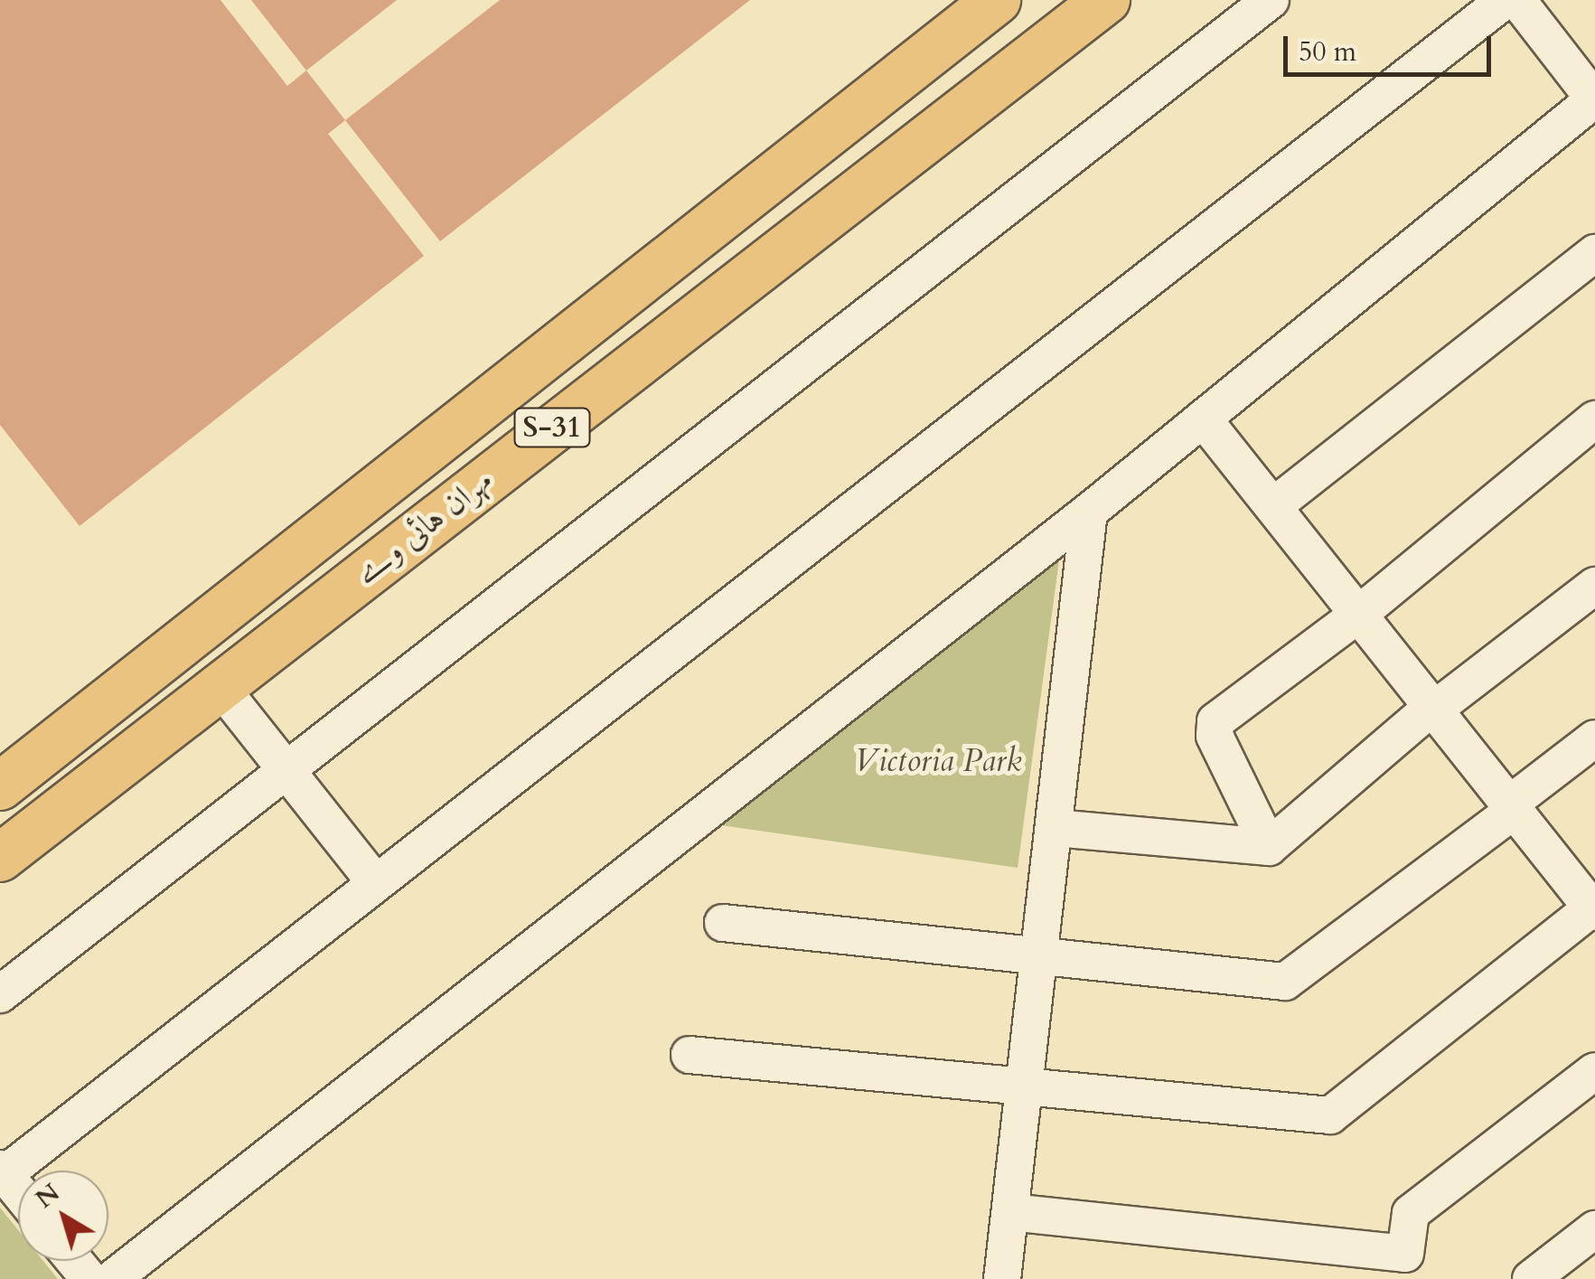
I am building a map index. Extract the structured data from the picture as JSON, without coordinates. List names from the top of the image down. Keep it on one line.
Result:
{"streets":{"main road":["S-31","مہران ہائی وے"]},"parks":["Victoria Park"],"scale_bar":"50 m","north":"top left"}
